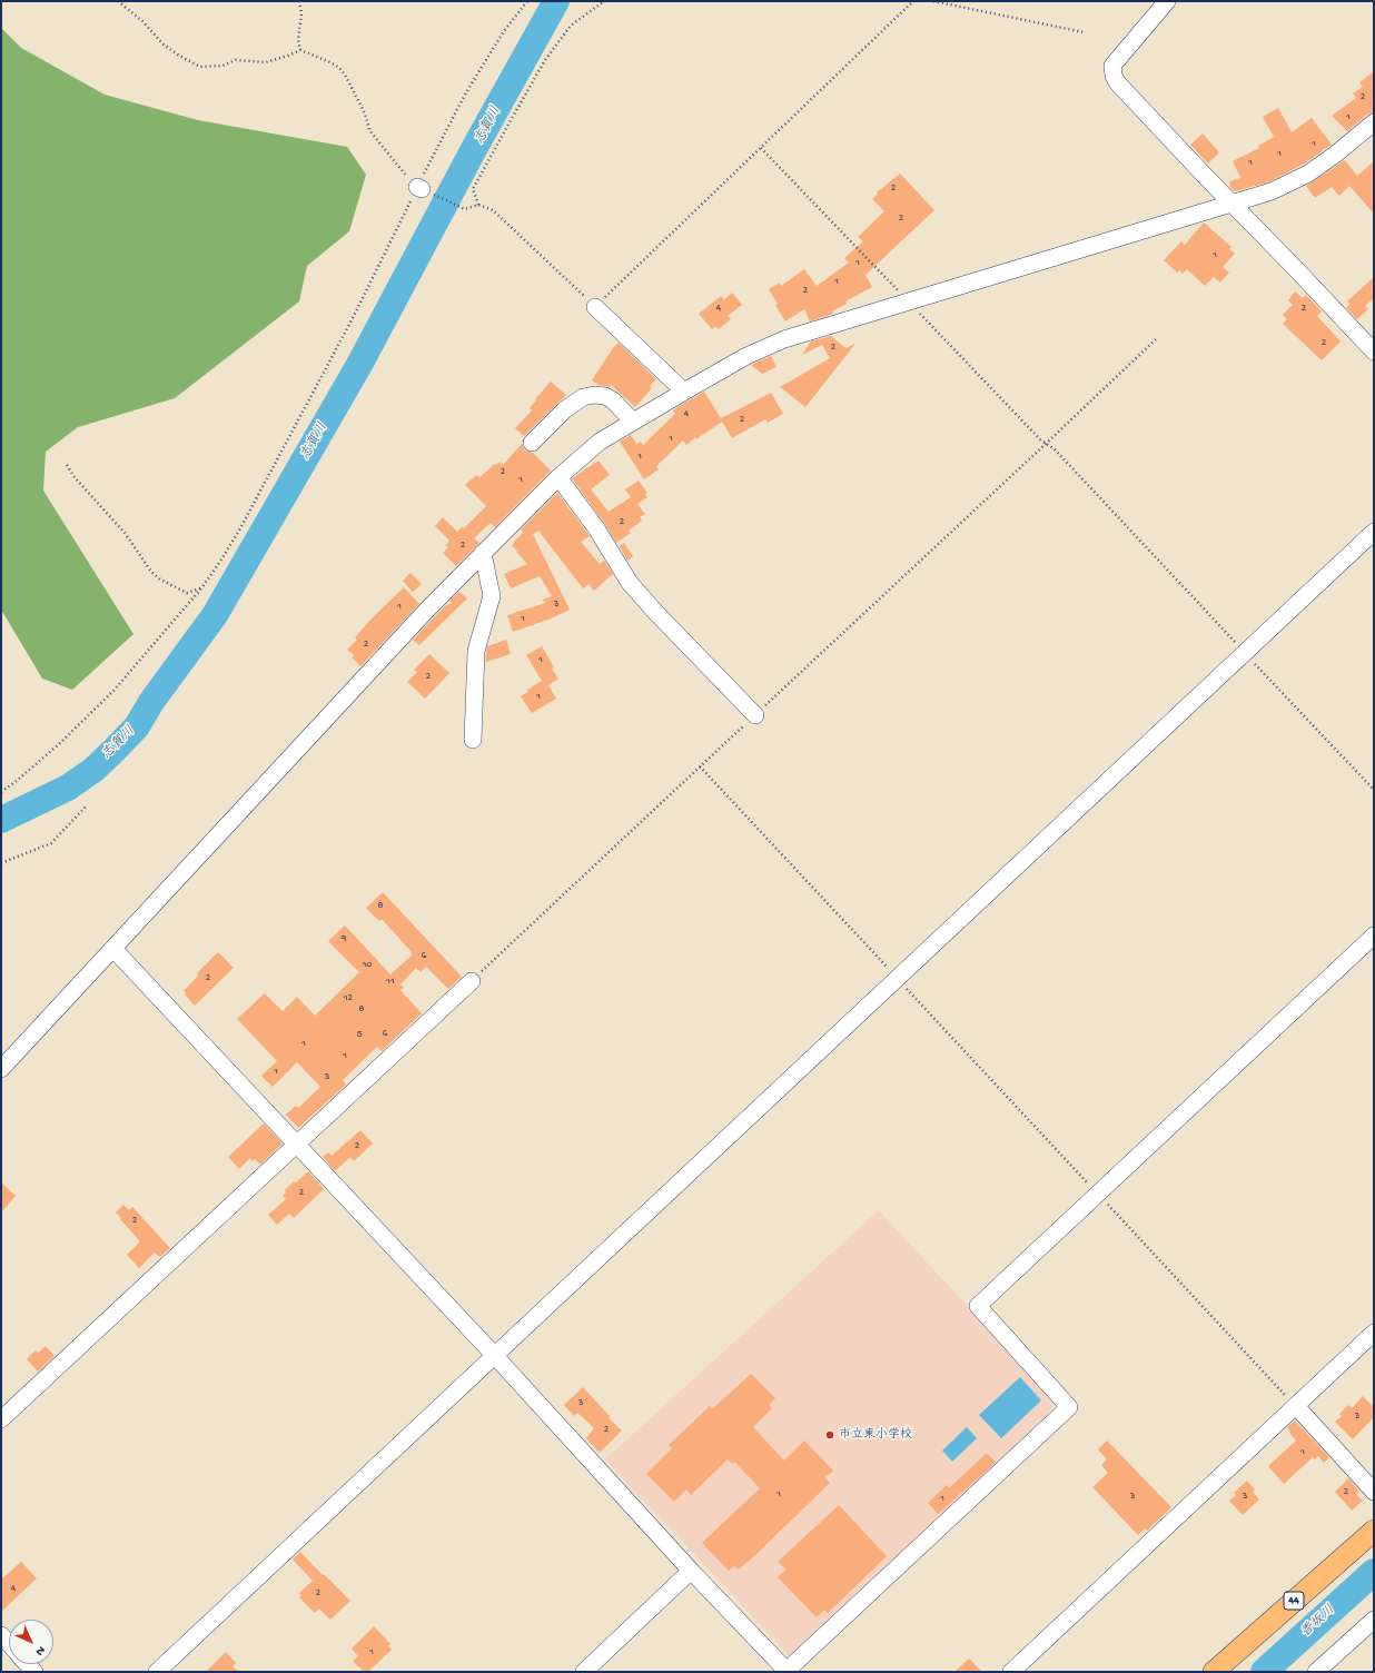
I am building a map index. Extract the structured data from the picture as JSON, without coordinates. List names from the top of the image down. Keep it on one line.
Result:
{"streets":{"main road":["44"]},"water":["志賀川","香坂川"],"places":["市立東小学校"],"house_numbers":["2","1","1","1","1","2","2","1","1","1","2","4","2","2","2","4","2","1","1","2","1","2","2","3","1","1","2","1","2","1","8","9","6","10","2","11","12","8","6","5","1","1","1","3","2","2","2","3","3","2","1","2","1","3","3","1","4","2","1"],"north":"bottom right"}
